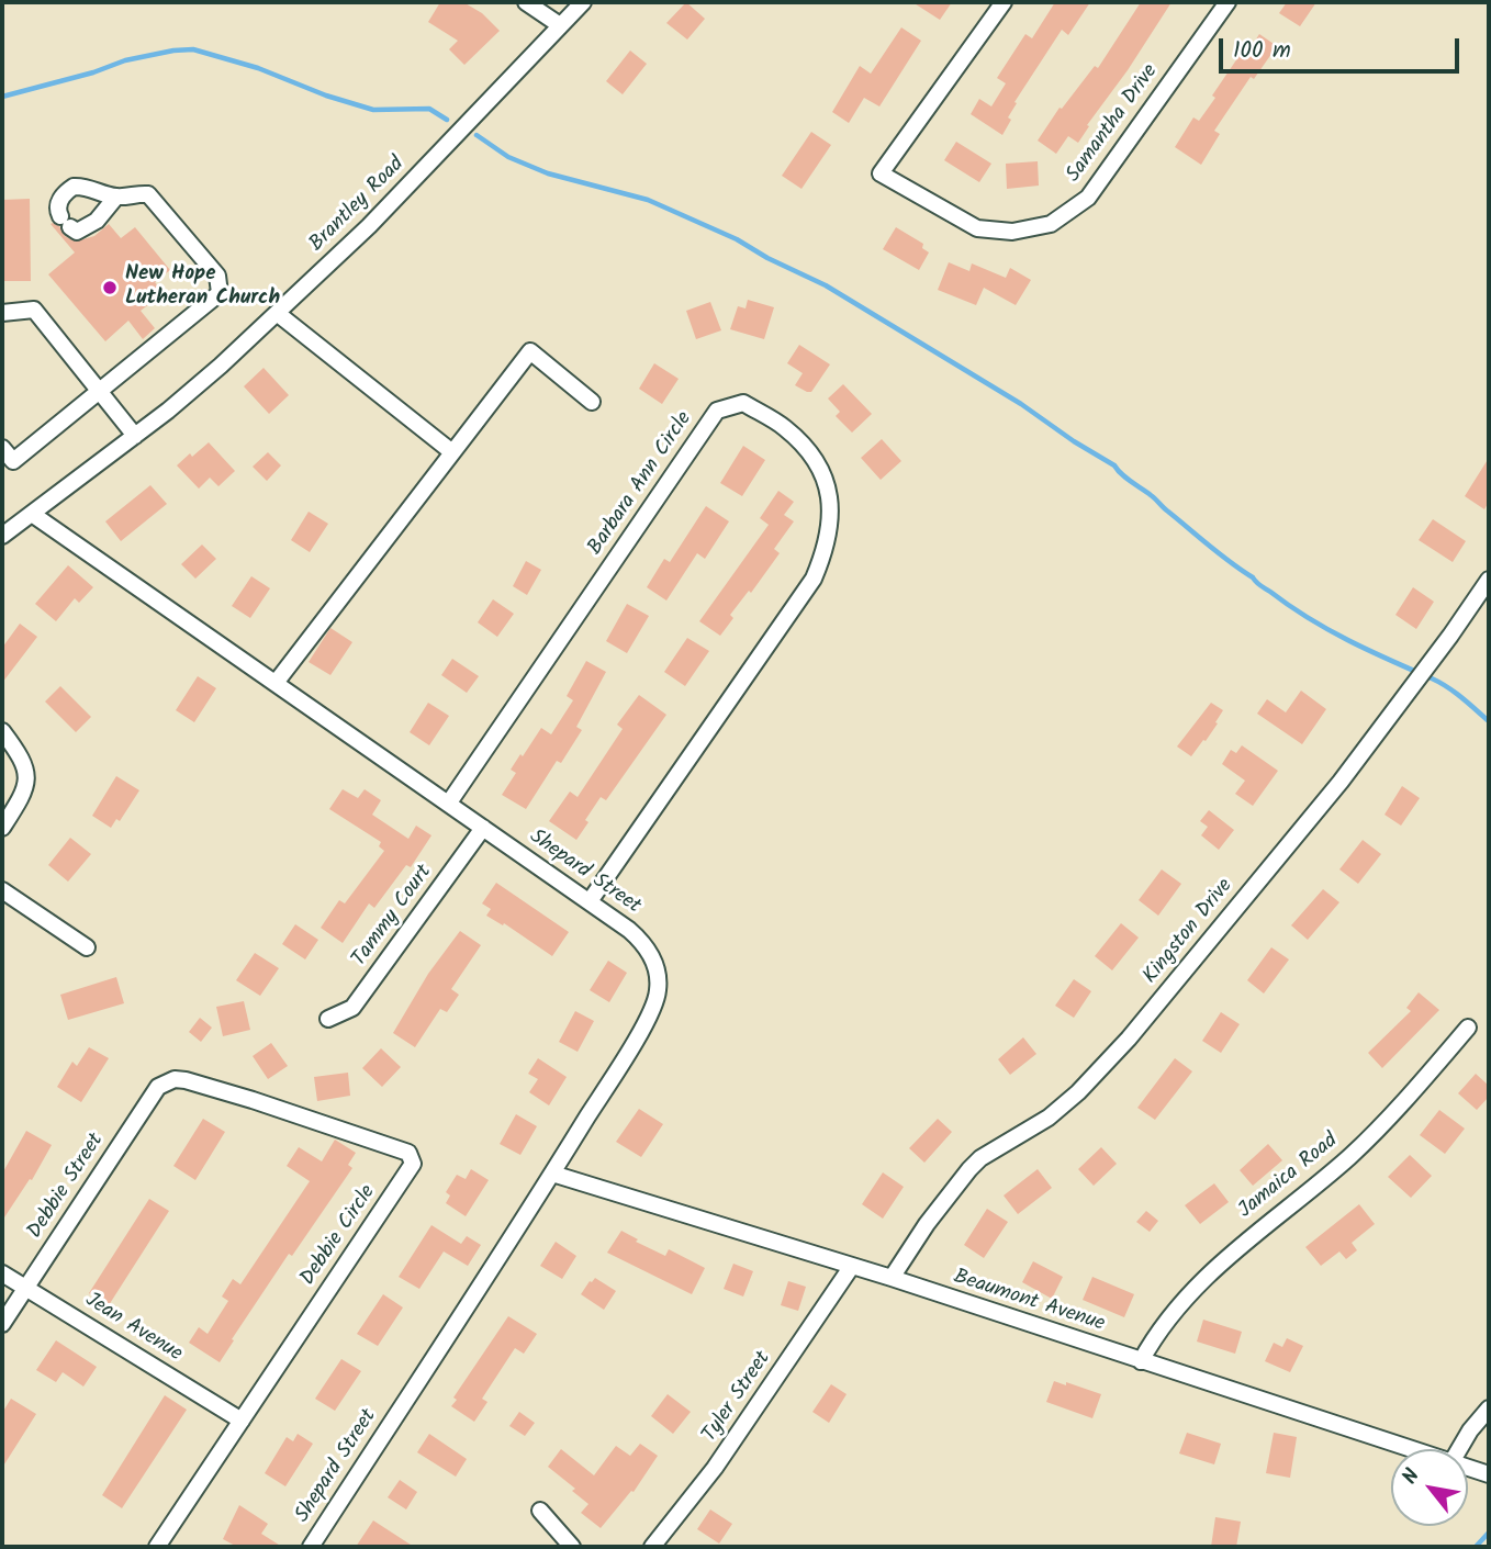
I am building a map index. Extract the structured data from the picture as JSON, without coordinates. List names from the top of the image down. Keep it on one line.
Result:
{"streets":{"street":["Samantha Drive","Brantley Road","Barbara Ann Circle","Shepard Street","Tammy Court","Kingston Drive","Jamaica Road","Debbie Street","Debbie Circle","Beaumont Avenue","Jean Avenue","Tyler Street"]},"crossings":[["Brantley Road","Shepard Street"],["Barbara Ann Circle","Shepard Street"],["Shepard Street","Tammy Court"],["Shepard Street","Beaumont Avenue"],["Kingston Drive","Beaumont Avenue"],["Jamaica Road","Beaumont Avenue"],["Debbie Street","Debbie Circle"],["Debbie Street","Jean Avenue"],["Debbie Circle","Jean Avenue"],["Beaumont Avenue","Tyler Street"]],"places":["New Hope Lutheran Church"],"scale_bar":"100 m","north":"top left"}
